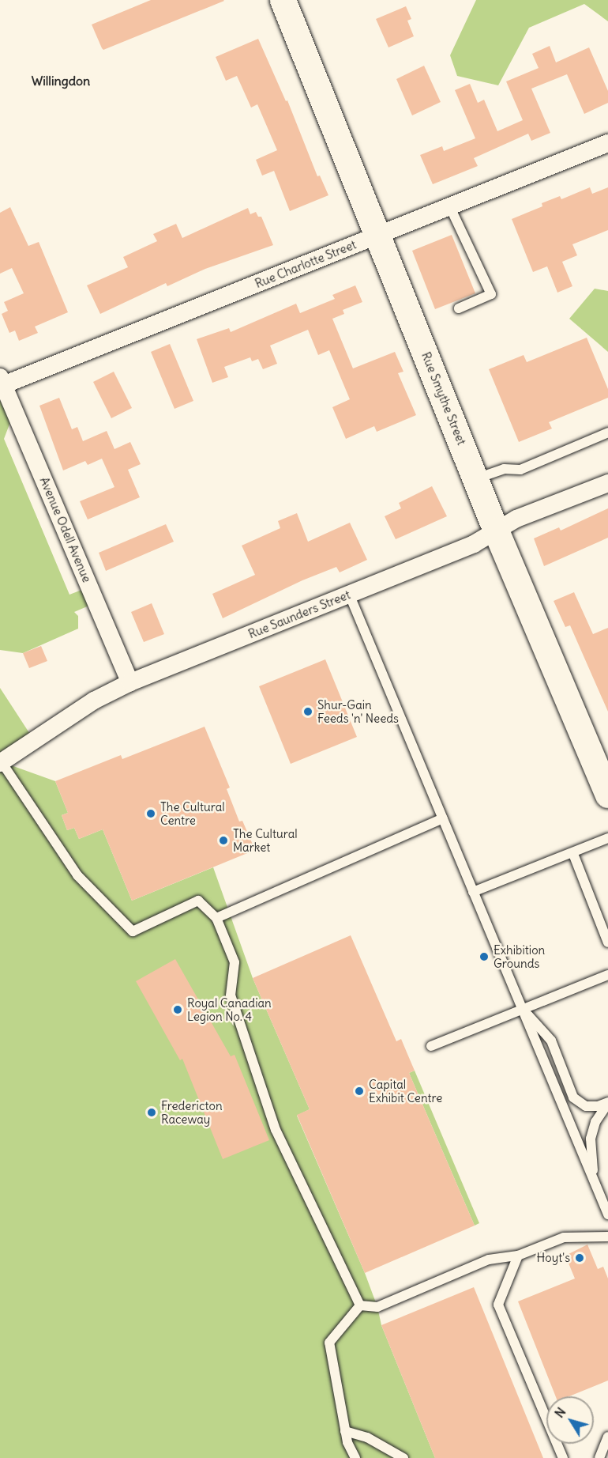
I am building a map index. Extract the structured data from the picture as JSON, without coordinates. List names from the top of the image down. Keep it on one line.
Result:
{"streets":{"main road":["Rue Smythe Street"],"street":["Rue Charlotte Street","Avenue Odell Avenue","Rue Saunders Street"]},"crossings":[["Rue Charlotte Street","Rue Smythe Street"],["Rue Charlotte Street","Avenue Odell Avenue"],["Rue Smythe Street","Rue Saunders Street"],["Avenue Odell Avenue","Rue Saunders Street"]],"districts":["Willingdon"],"places":["Shur-Gain Feeds 'n' Needs","The Cultural Centre","The Cultural Market","Exhibition Grounds","Royal Canadian Legion No. 4","Capital Exhibit Centre","Fredericton Raceway","Hoyt's"],"north":"top left"}
